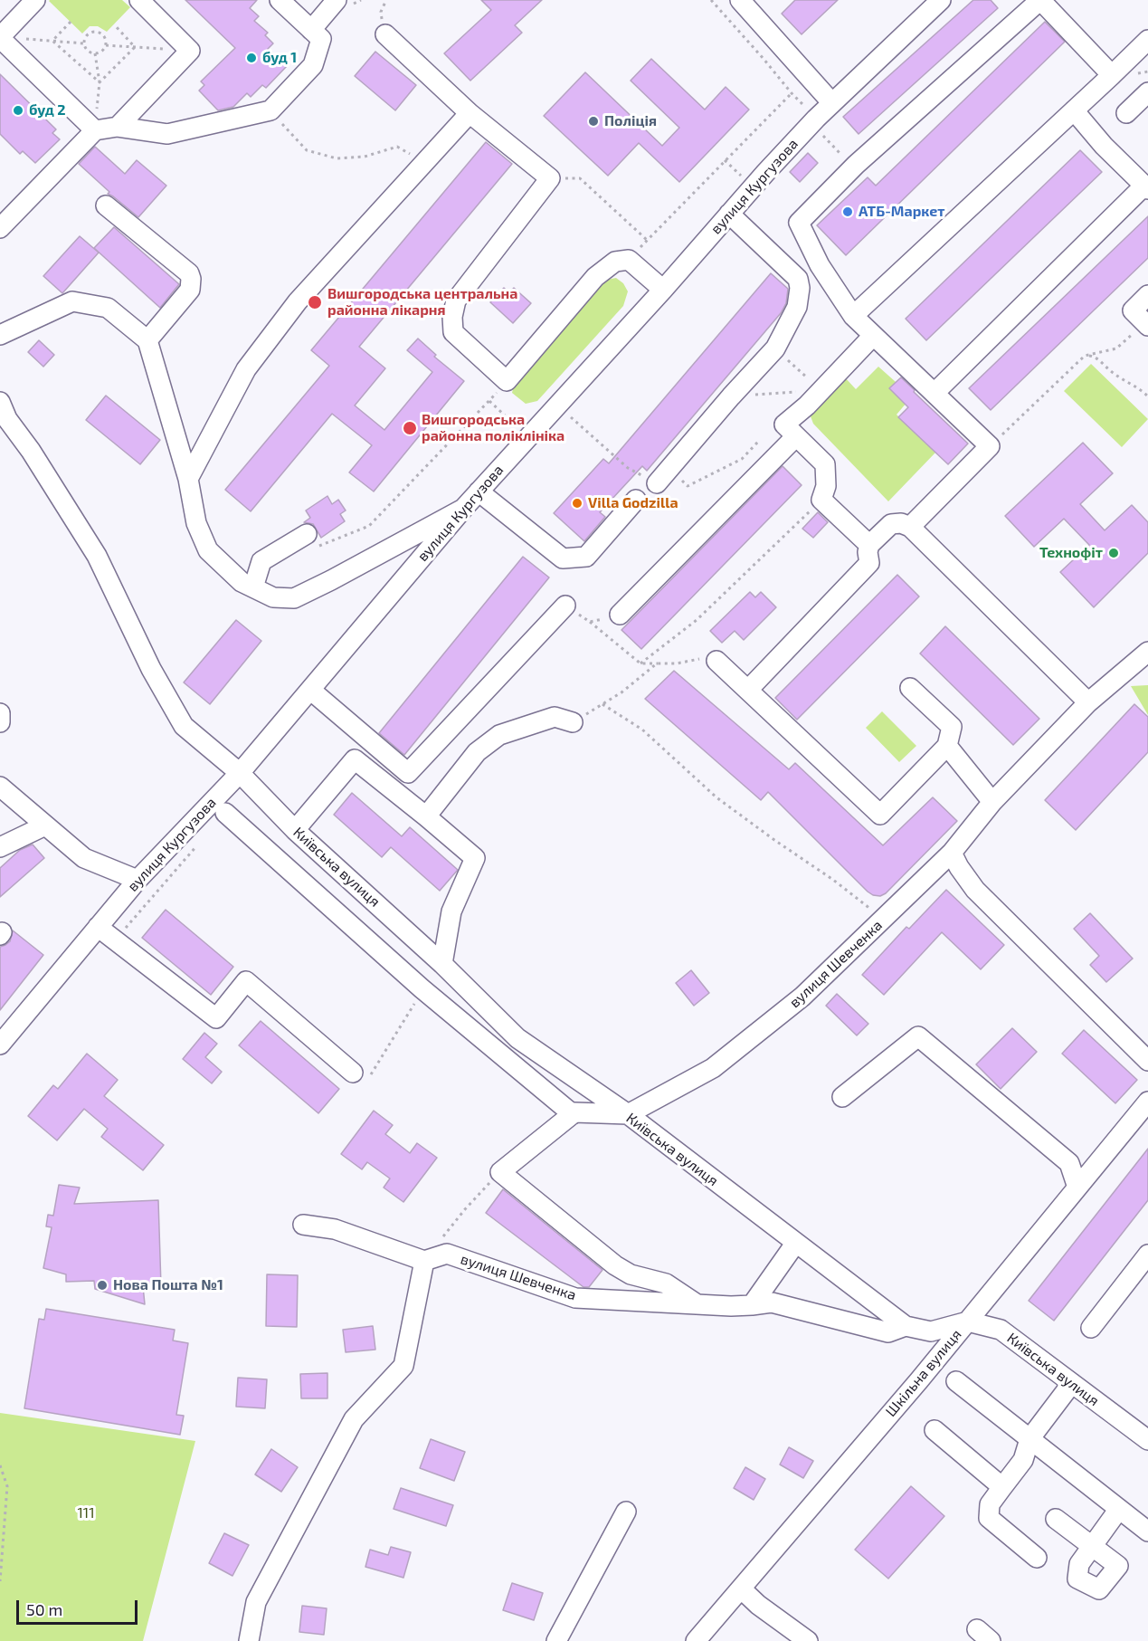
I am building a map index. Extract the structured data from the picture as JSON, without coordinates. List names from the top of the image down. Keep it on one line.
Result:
{"streets":{"street":["вулиця Кургузова","Київська вулиця","вулиця Шевченка","Шкільна вулиця"]},"crossings":[["вулиця Кургузова","Київська вулиця"],["Київська вулиця","вулиця Шевченка"],["Київська вулиця","Шкільна вулиця"]],"parks":["111"],"places":["буд 1","буд 2","Поліція","АТБ-Маркет","Вишгородська центральна районна лікарня","Вишгородська районна поліклініка","Villa Godzilla","Технофіт","Нова Пошта №1"],"scale_bar":"50 m"}
